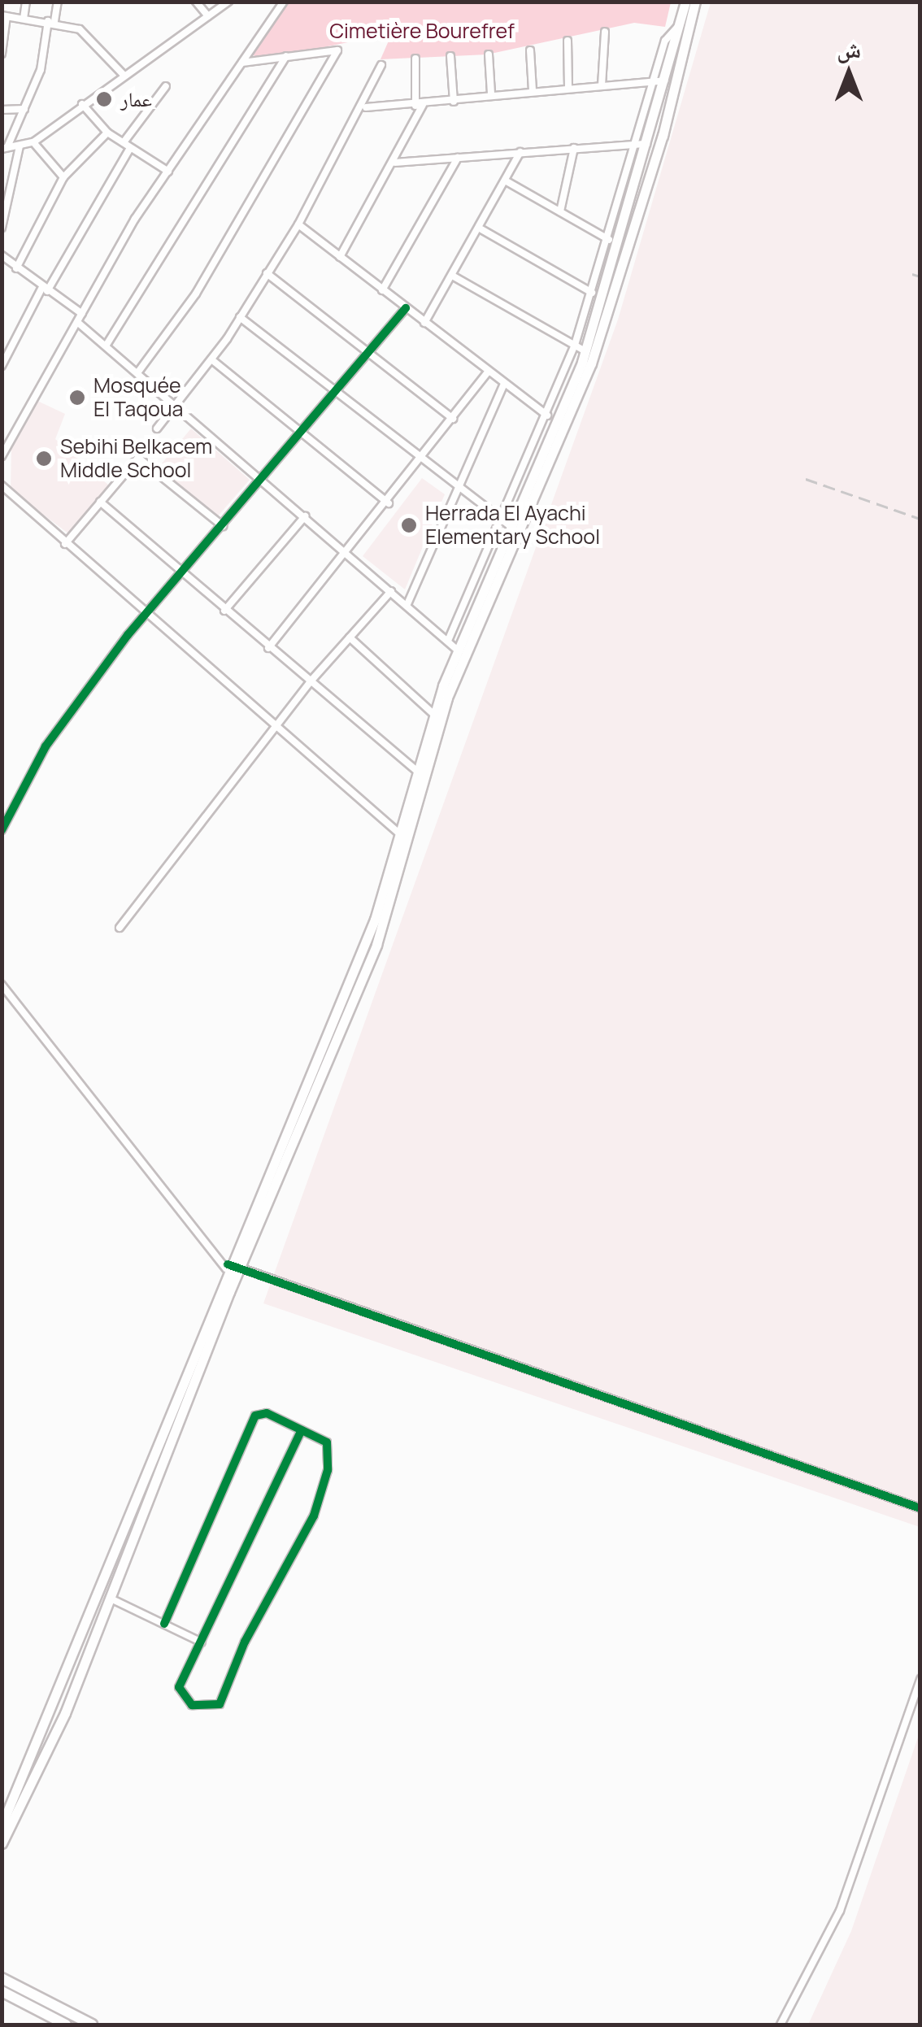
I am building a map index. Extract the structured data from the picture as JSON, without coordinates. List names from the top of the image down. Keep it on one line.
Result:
{"parks":["Cimetière Bourefref"],"places":["عمار","Mosquée El Taqoua","Sebihi Belkacem Middle School","Herrada El Ayachi Elementary School"],"north":"top"}
